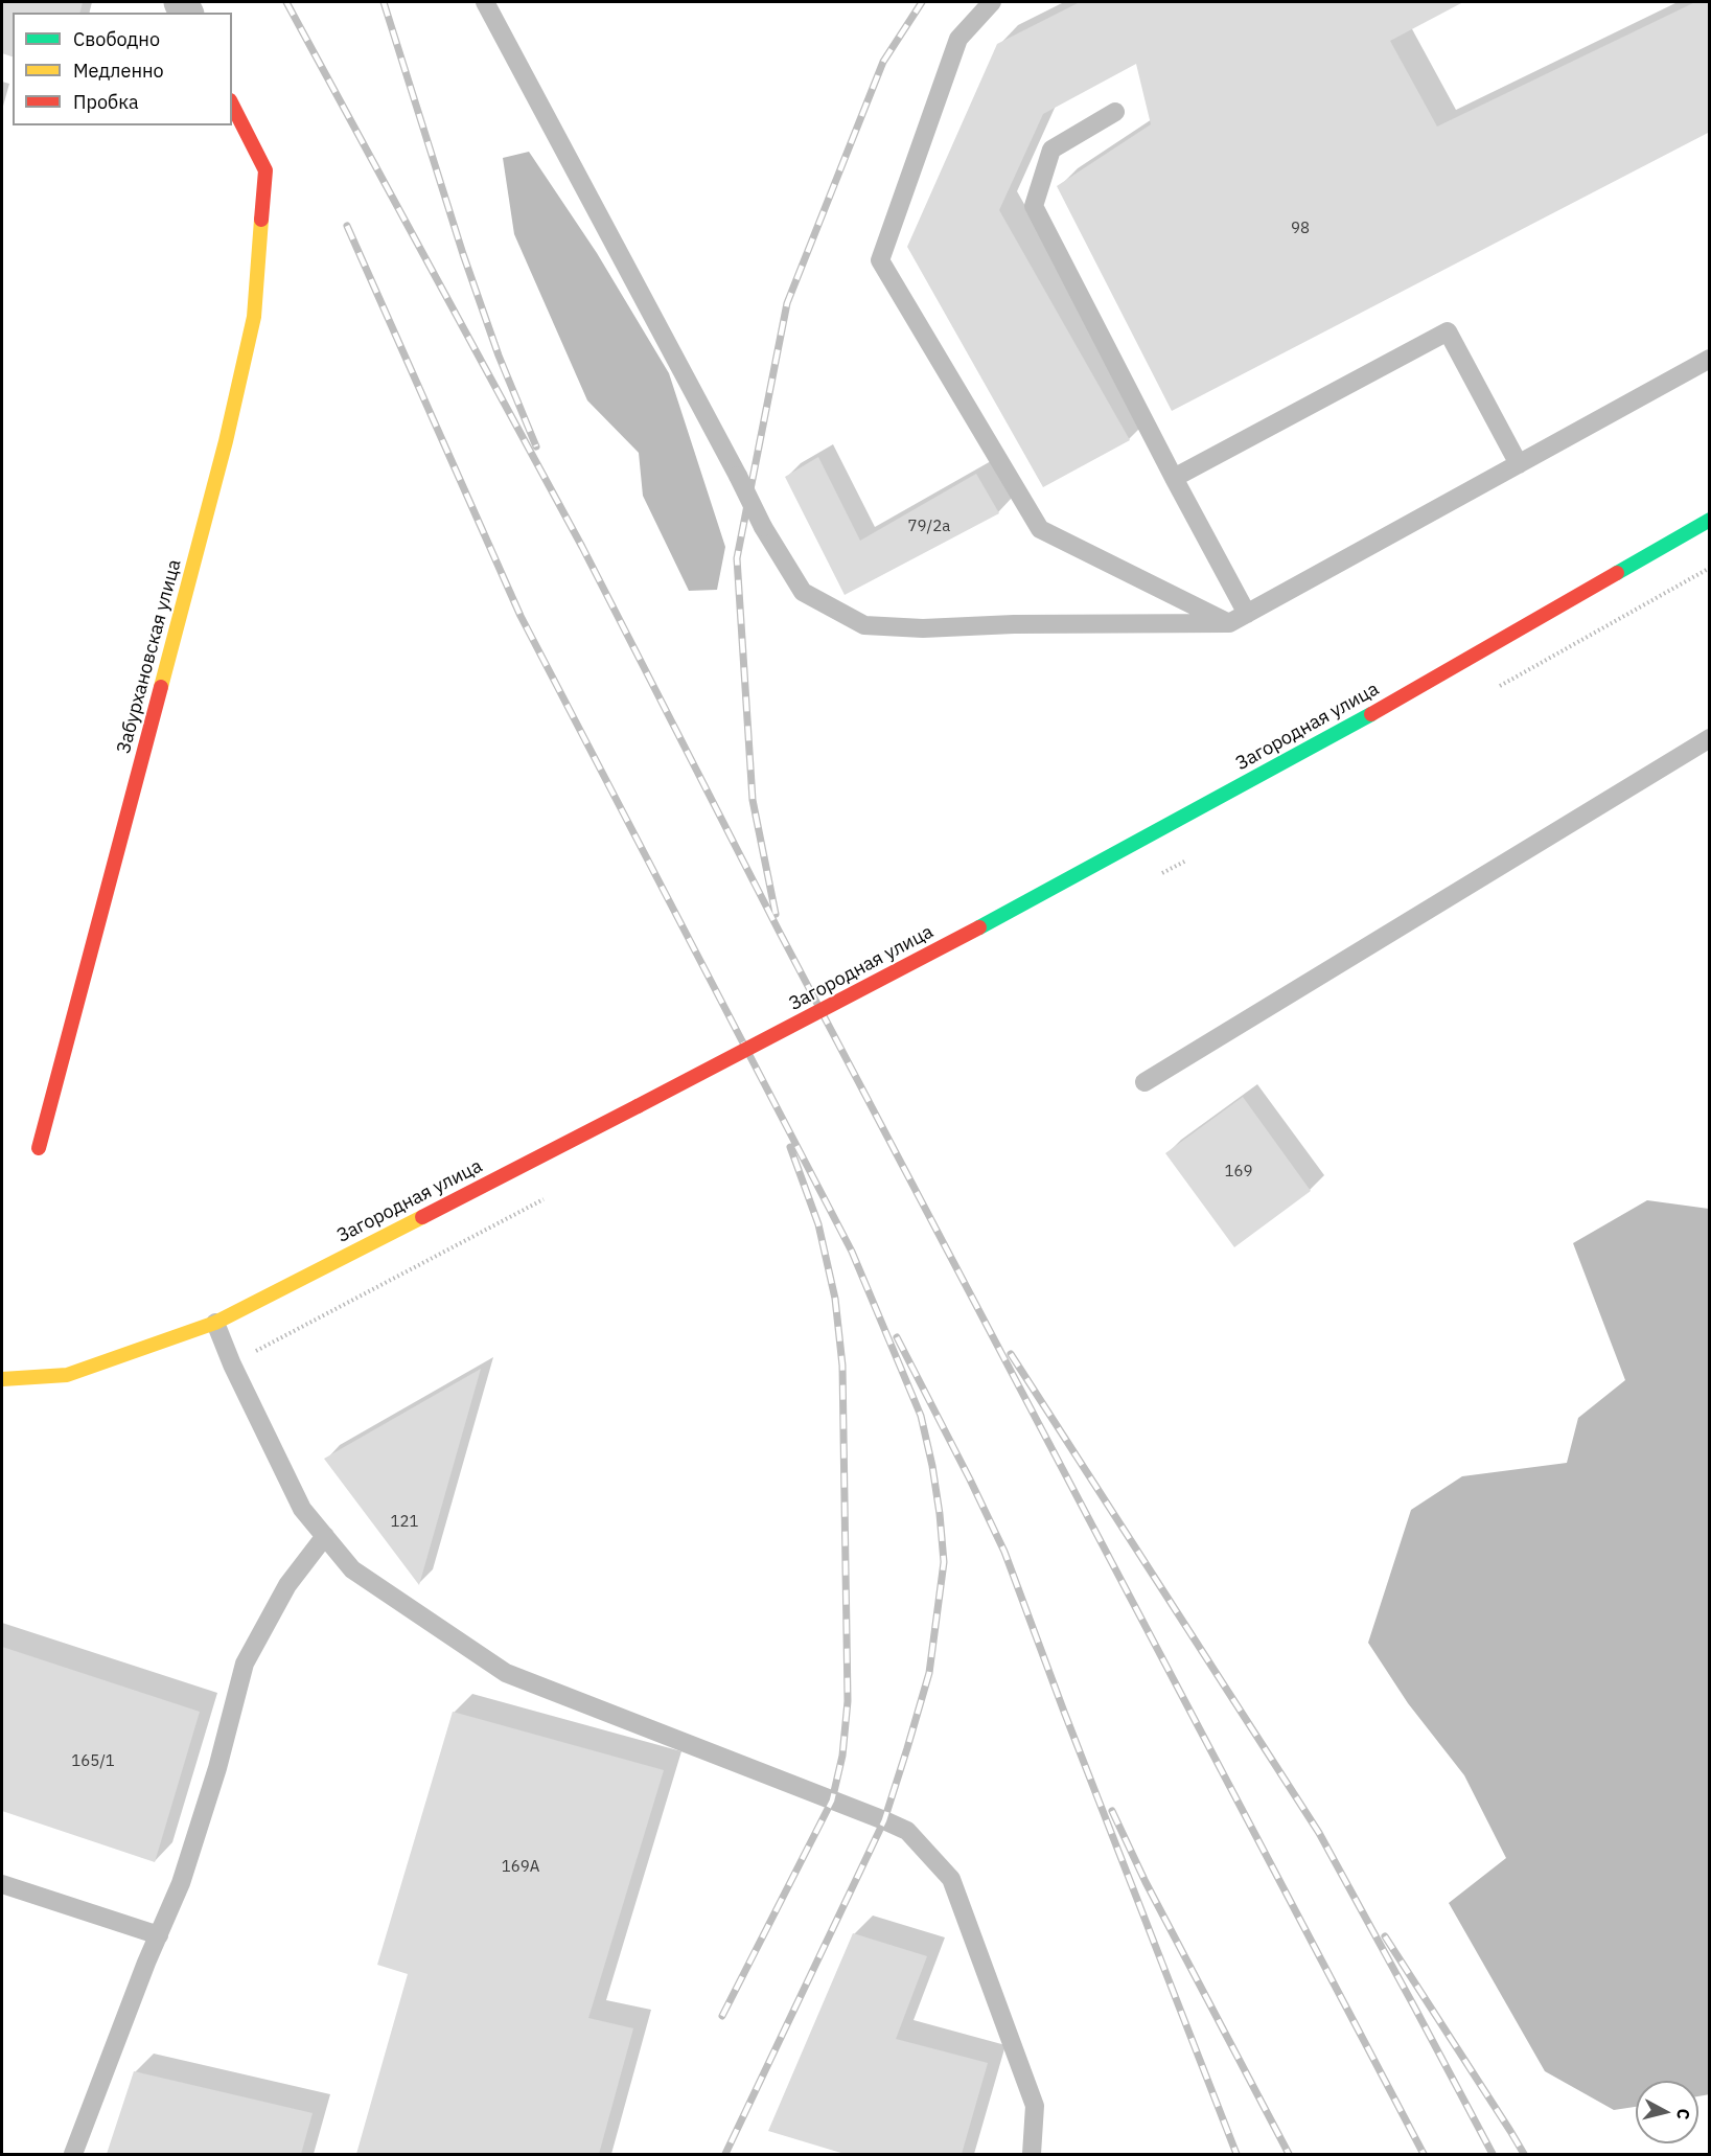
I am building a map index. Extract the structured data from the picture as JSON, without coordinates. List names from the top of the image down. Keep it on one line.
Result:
{"streets":{"main road":["Забурхановская улица","Загородная улица"]},"house_numbers":["98","79/2а","169","121","165/1","169А"],"legend":["Свободно","Медленно","Пробка"],"north":"right"}
